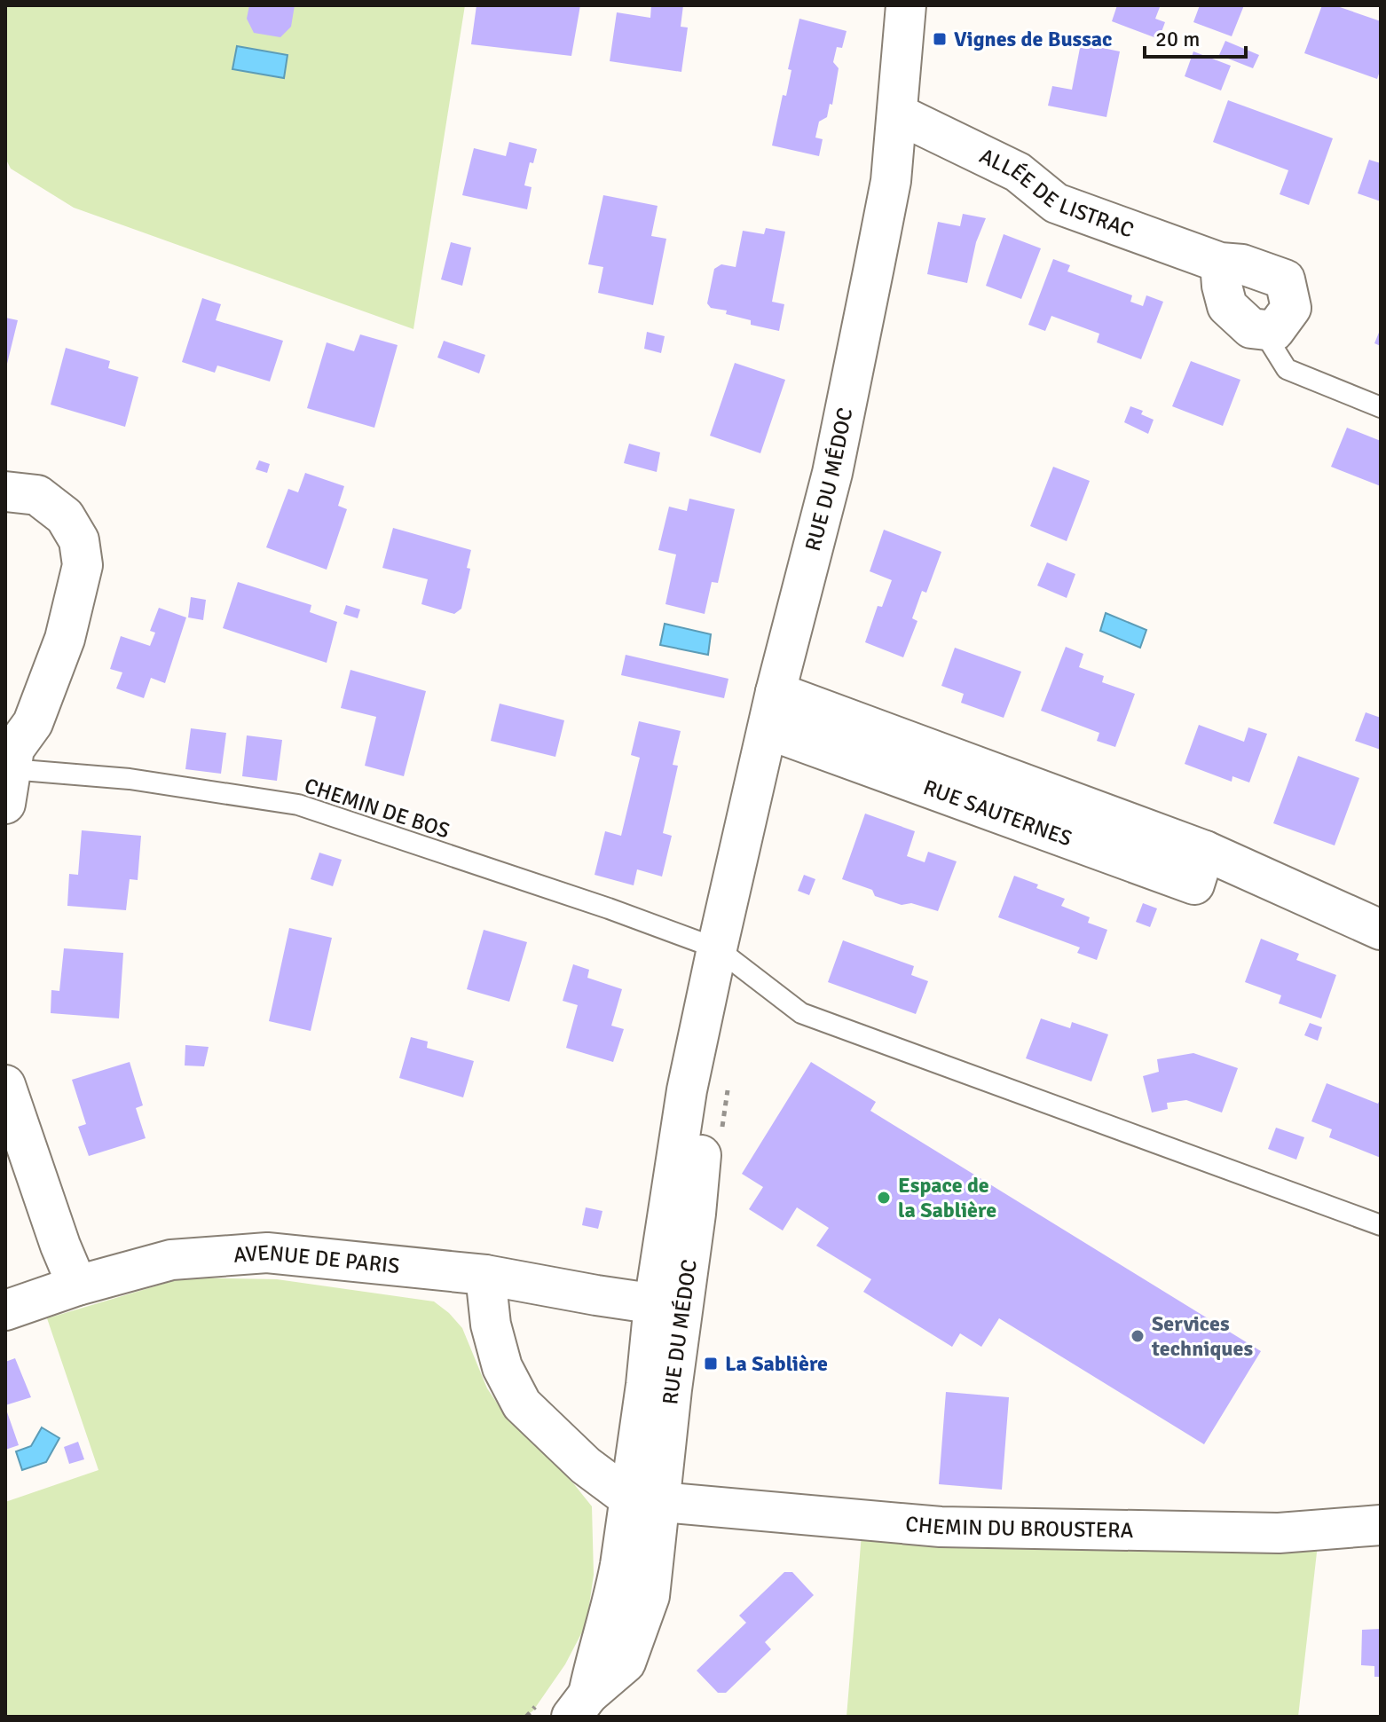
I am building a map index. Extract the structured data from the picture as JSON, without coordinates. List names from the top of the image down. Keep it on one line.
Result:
{"streets":{"street":["ALLÉE DE LISTRAC","RUE DU MÉDOC","RUE SAUTERNES","AVENUE DE PARIS","CHEMIN DU BROUSTERA"],"lane":["CHEMIN DE BOS"]},"crossings":[["ALLÉE DE LISTRAC","RUE DU MÉDOC"],["RUE DU MÉDOC","CHEMIN DE BOS"],["RUE DU MÉDOC","RUE SAUTERNES"],["RUE DU MÉDOC","AVENUE DE PARIS"],["RUE DU MÉDOC","CHEMIN DU BROUSTERA"]],"places":{"transit":["Vignes de Bussac","La Sablière"],"other":["Espace de la Sablière","Services techniques"]},"scale_bar":"20 m"}
